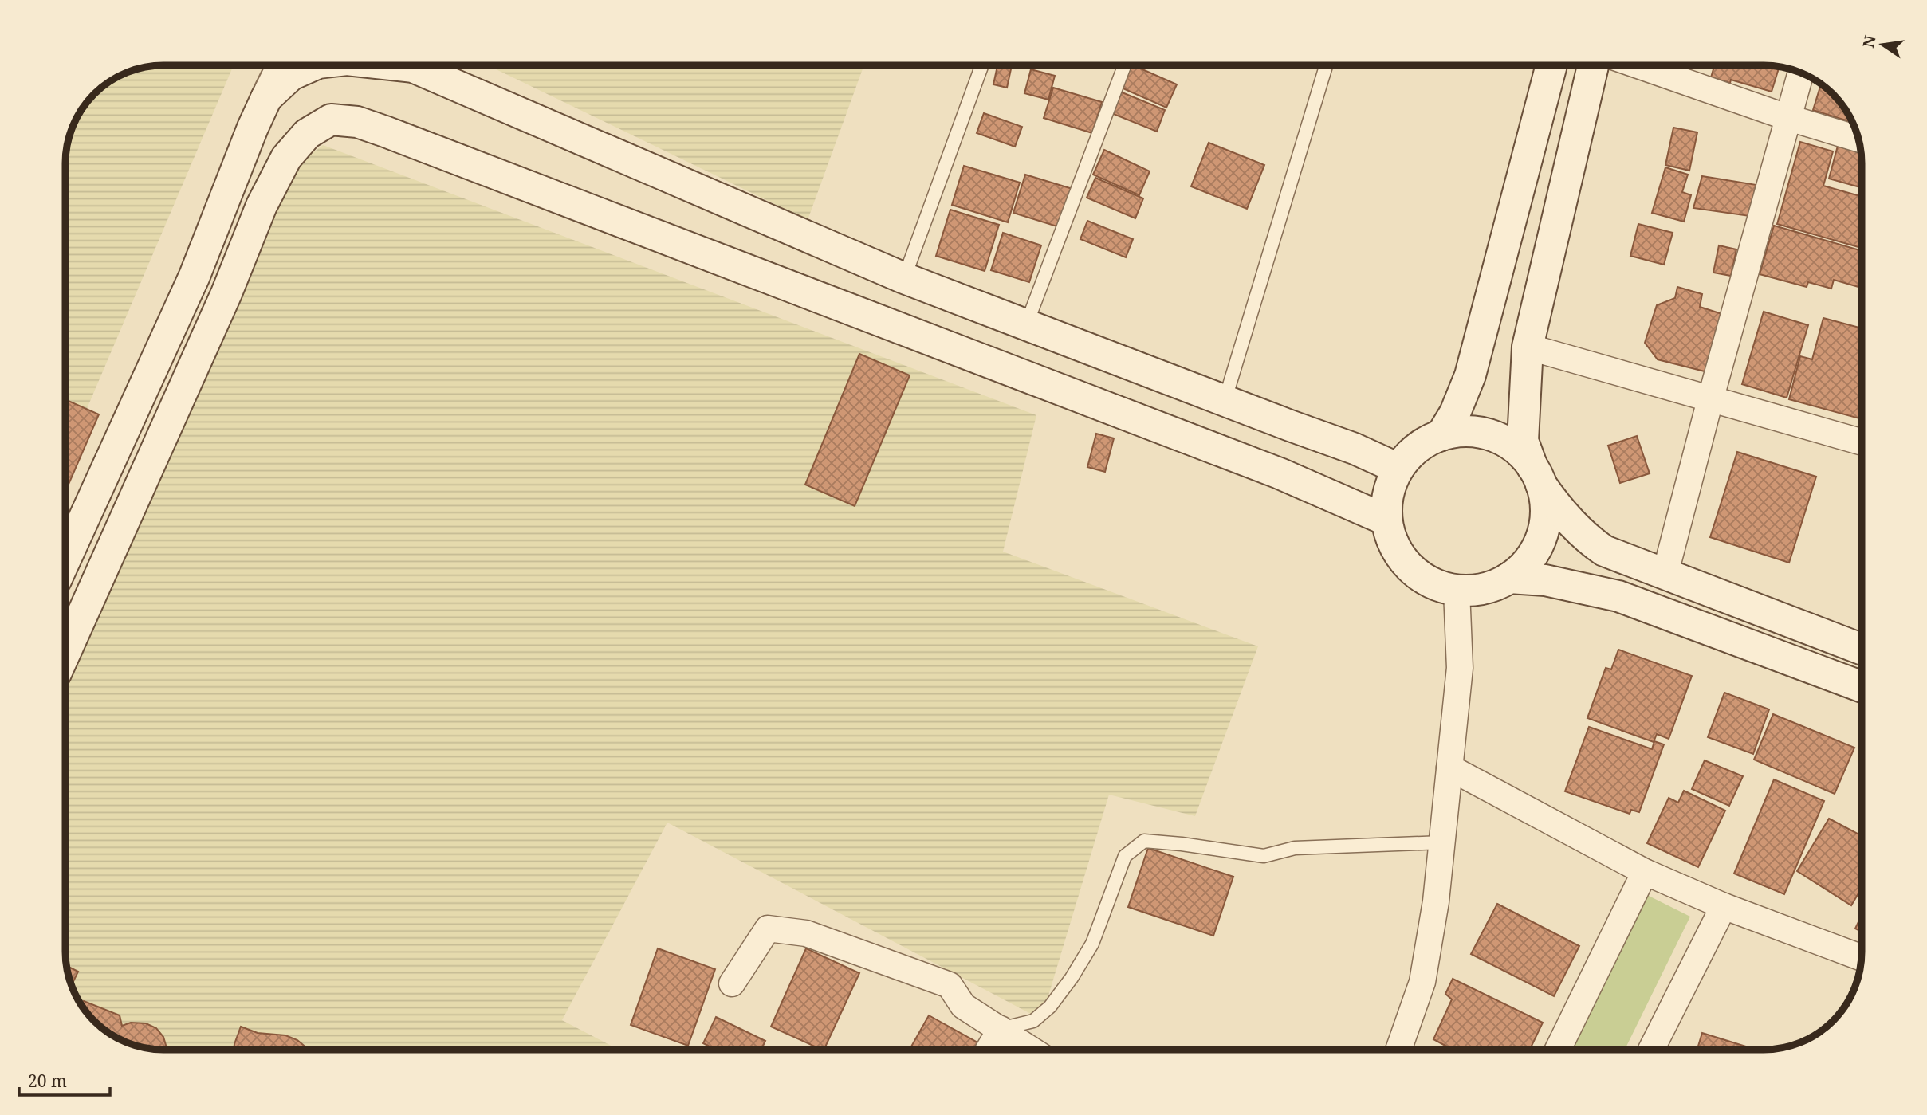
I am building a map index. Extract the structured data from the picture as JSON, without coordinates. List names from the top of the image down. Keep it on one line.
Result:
{"scale_bar":"20 m","north":"left"}
